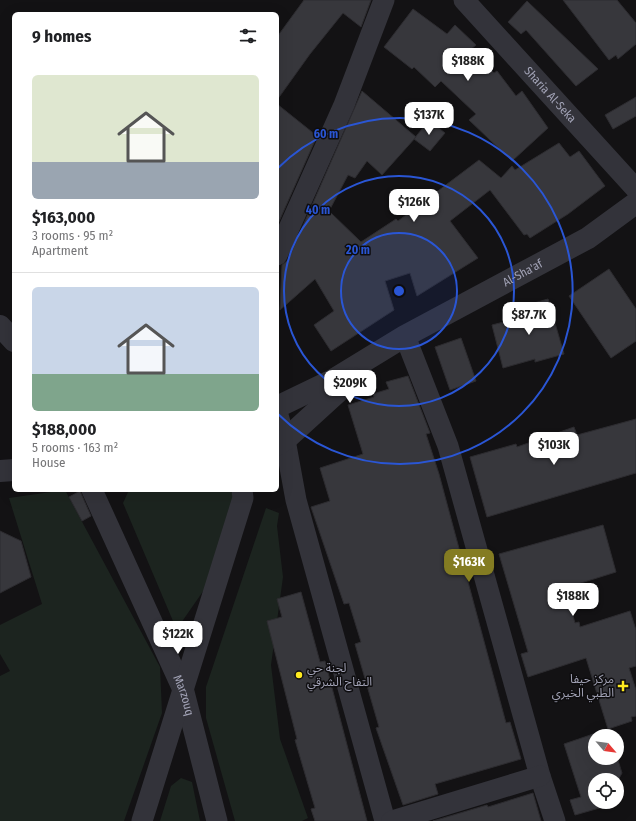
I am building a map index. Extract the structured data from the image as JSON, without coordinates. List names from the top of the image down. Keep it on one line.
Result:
{"streets":{"street":["Sharia Al-Seka","Al-Sha'af","Marzouq"]},"places":{"other":["لجنة حي التفاح الشرقي"],"health":["مركز حيفا الطبي الخيري"]},"north":"bottom right","page":{"heading":"9 homes","price":["$188K","$137K","$126K","$87.7K","$209K","$103K","$163K","$188K","$122K"],"list":[{"name":"$163,000","note":"3 rooms · 95 m² · Apartment"},{"name":"$188,000","note":"5 rooms · 163 m² · House"}]},"rings":["60 m","40 m","20 m"]}
